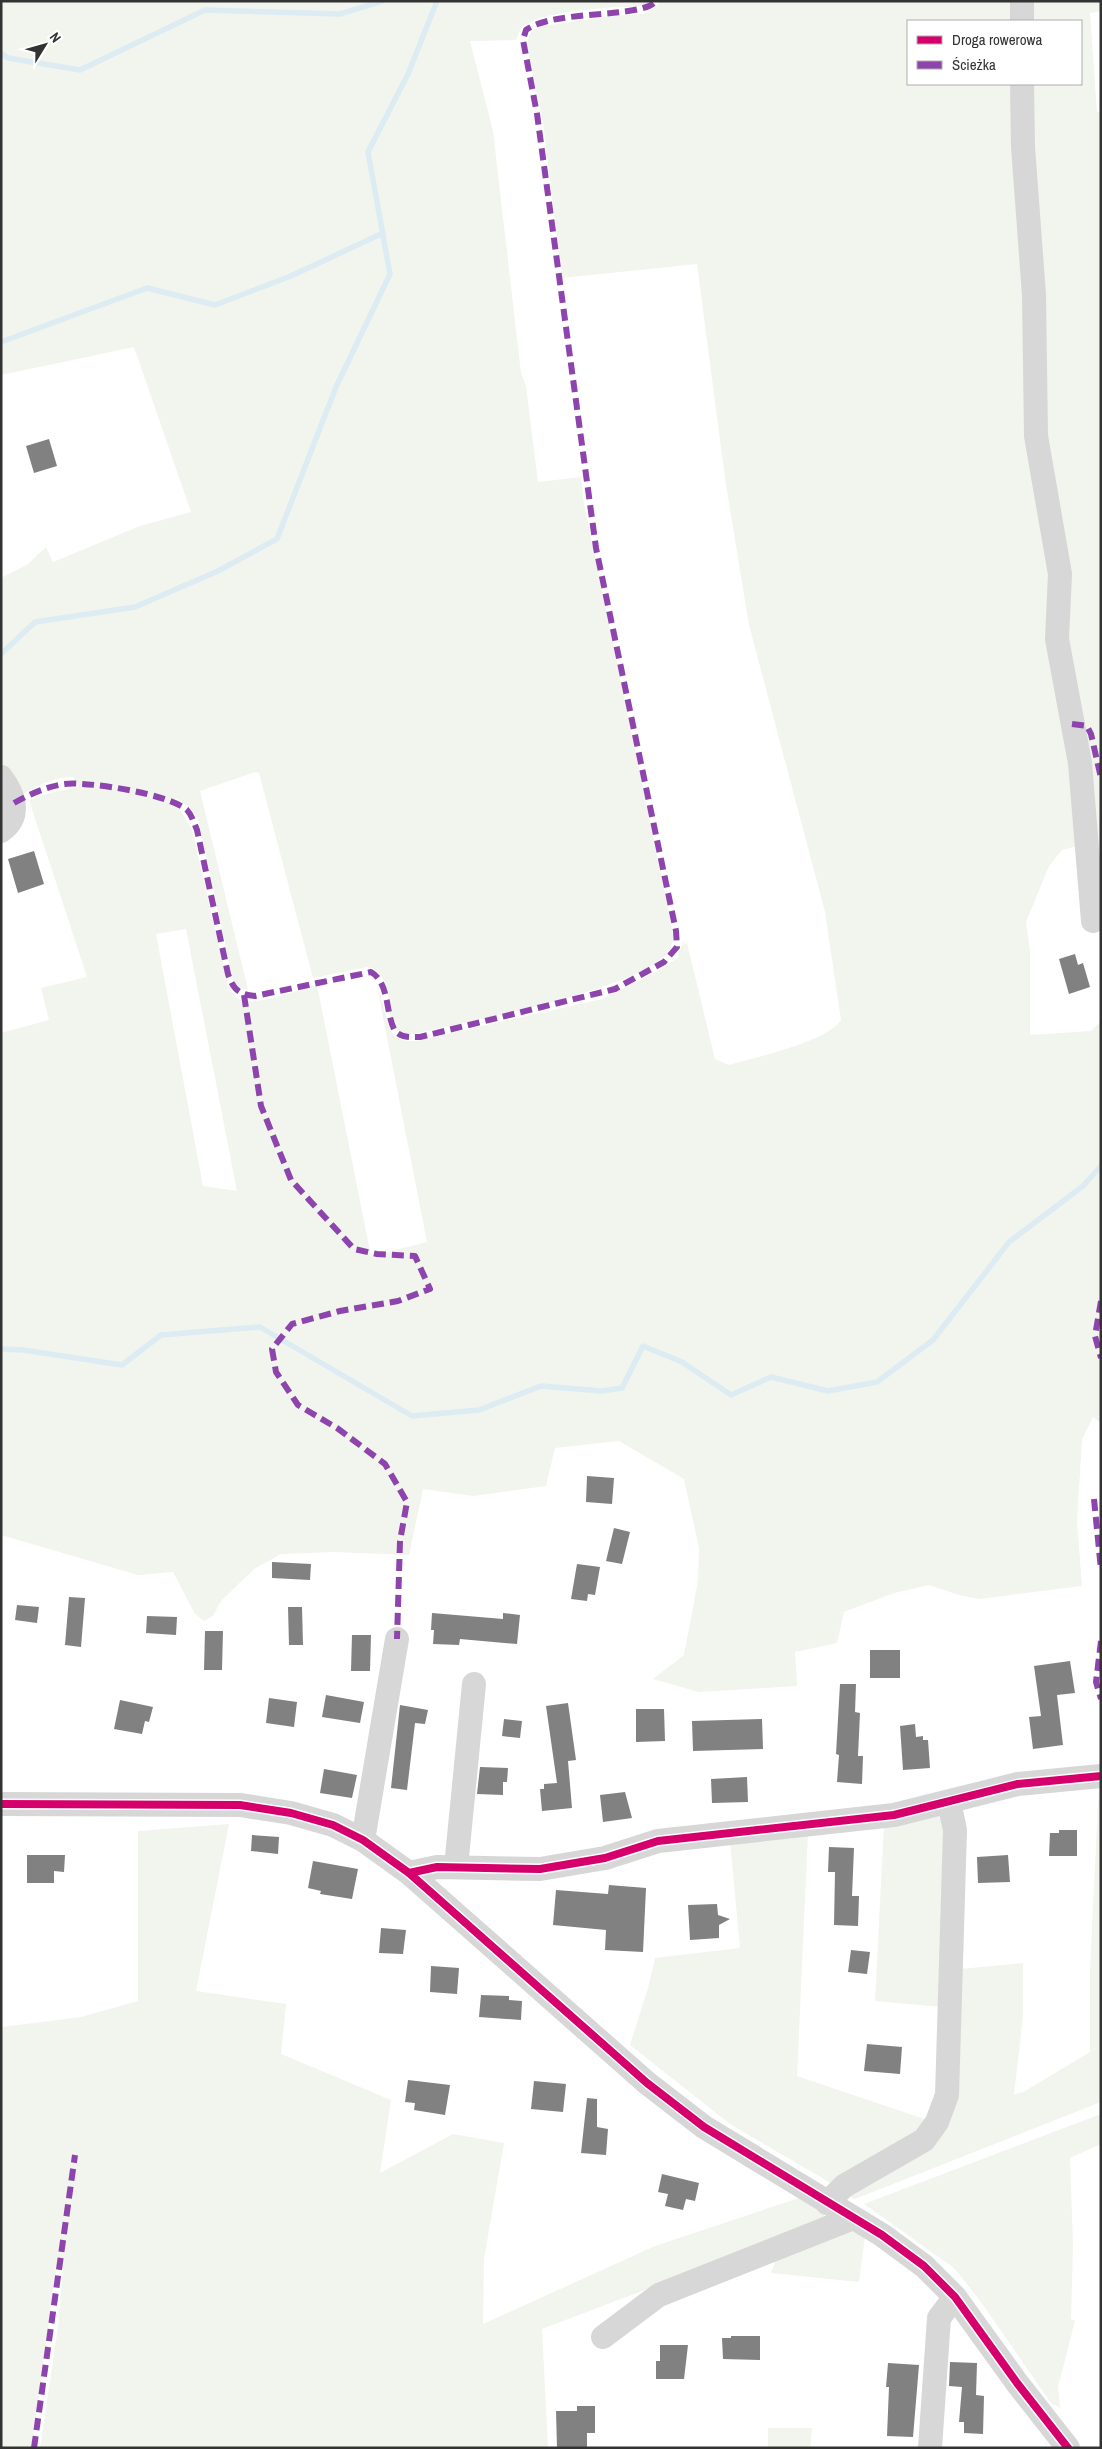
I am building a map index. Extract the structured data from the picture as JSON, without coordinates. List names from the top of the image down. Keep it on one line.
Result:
{"legend":["Droga rowerowa","Ścieżka"],"north":"top right"}
